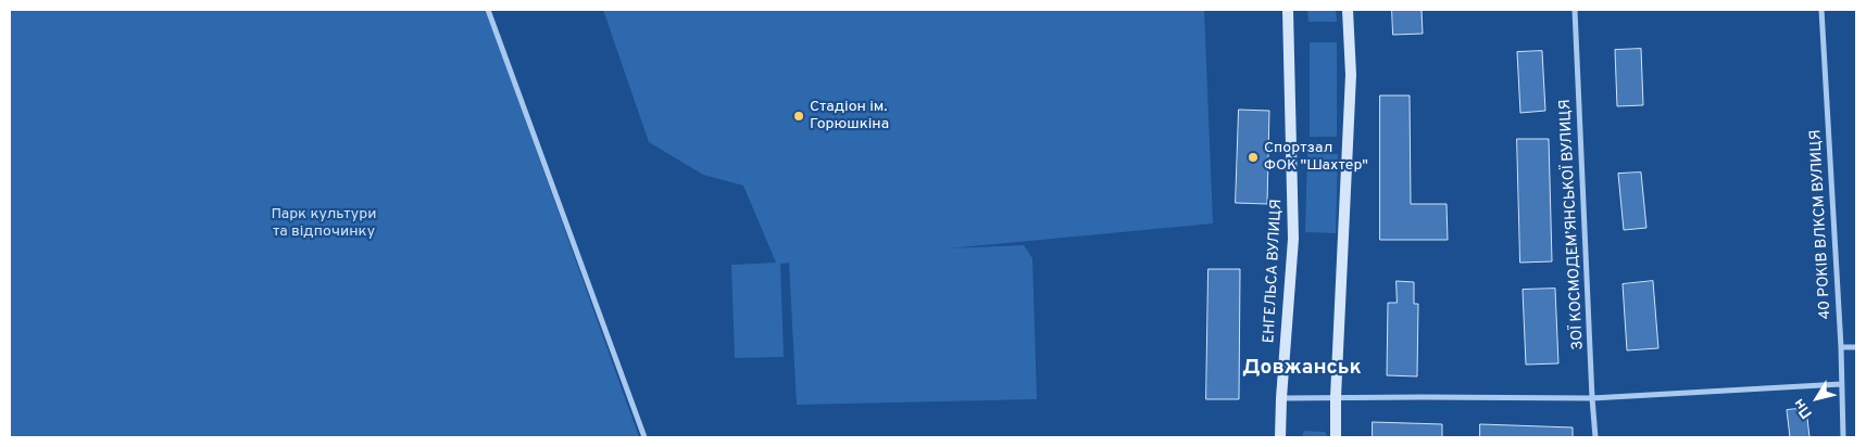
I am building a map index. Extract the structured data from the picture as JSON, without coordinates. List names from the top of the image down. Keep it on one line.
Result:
{"streets":{"street":["ЗОЇ КОСМОДЕМ’ЯНСЬКОЇ ВУЛИЦЯ","40 РОКІВ ВЛКСМ ВУЛИЦЯ","ЕНГЕЛЬСА ВУЛИЦЯ"]},"districts":["Довжанськ"],"parks":["Парк культури та відпочинку"],"places":["Стадіон ім. Горюшкіна","Спортзал ФОК \"Шахтер\""],"north":"bottom left"}
